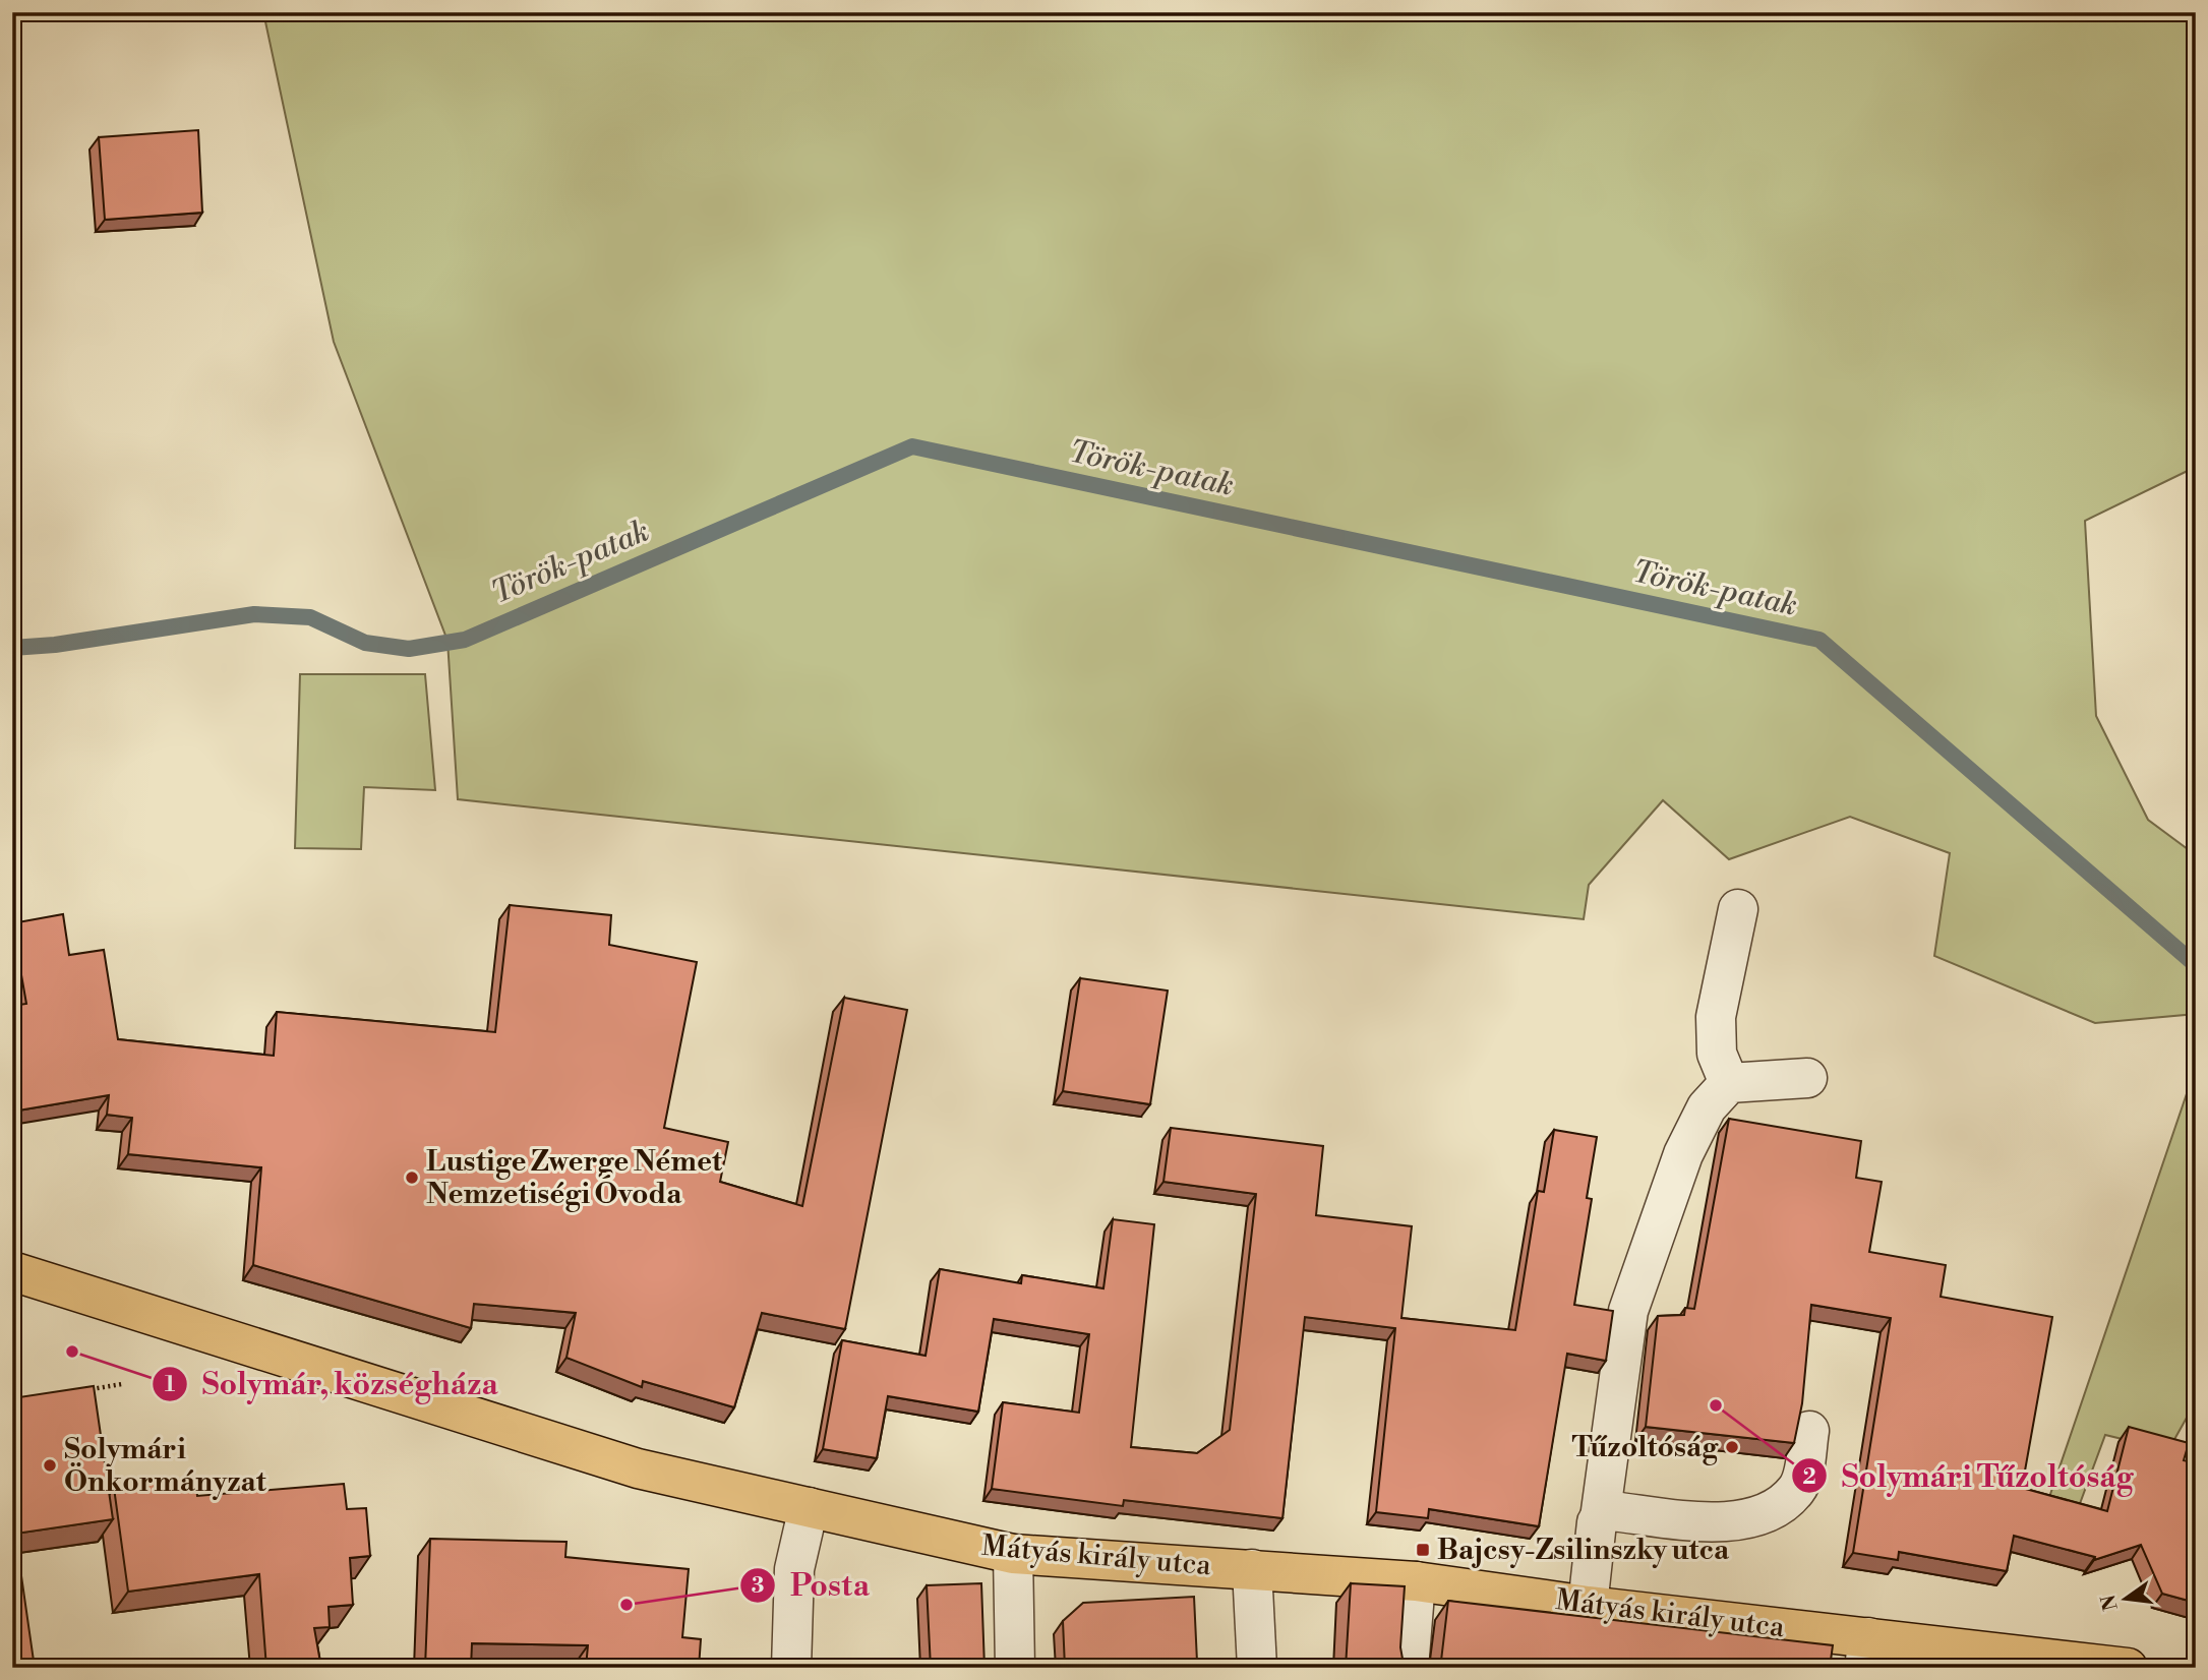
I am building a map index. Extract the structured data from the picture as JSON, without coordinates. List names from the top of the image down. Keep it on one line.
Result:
{"streets":{"main road":["Mátyás király utca"]},"water":["Török-patak"],"places":{"other":["Lustige Zwerge Német Nemzetiségi Óvoda","Solymár, községháza","Solymári Tűzoltóság","Tűzoltóság","Solymári Önkormányzat","Posta"],"transit":["Bajcsy-Zsilinszky utca"]},"north":"left"}
